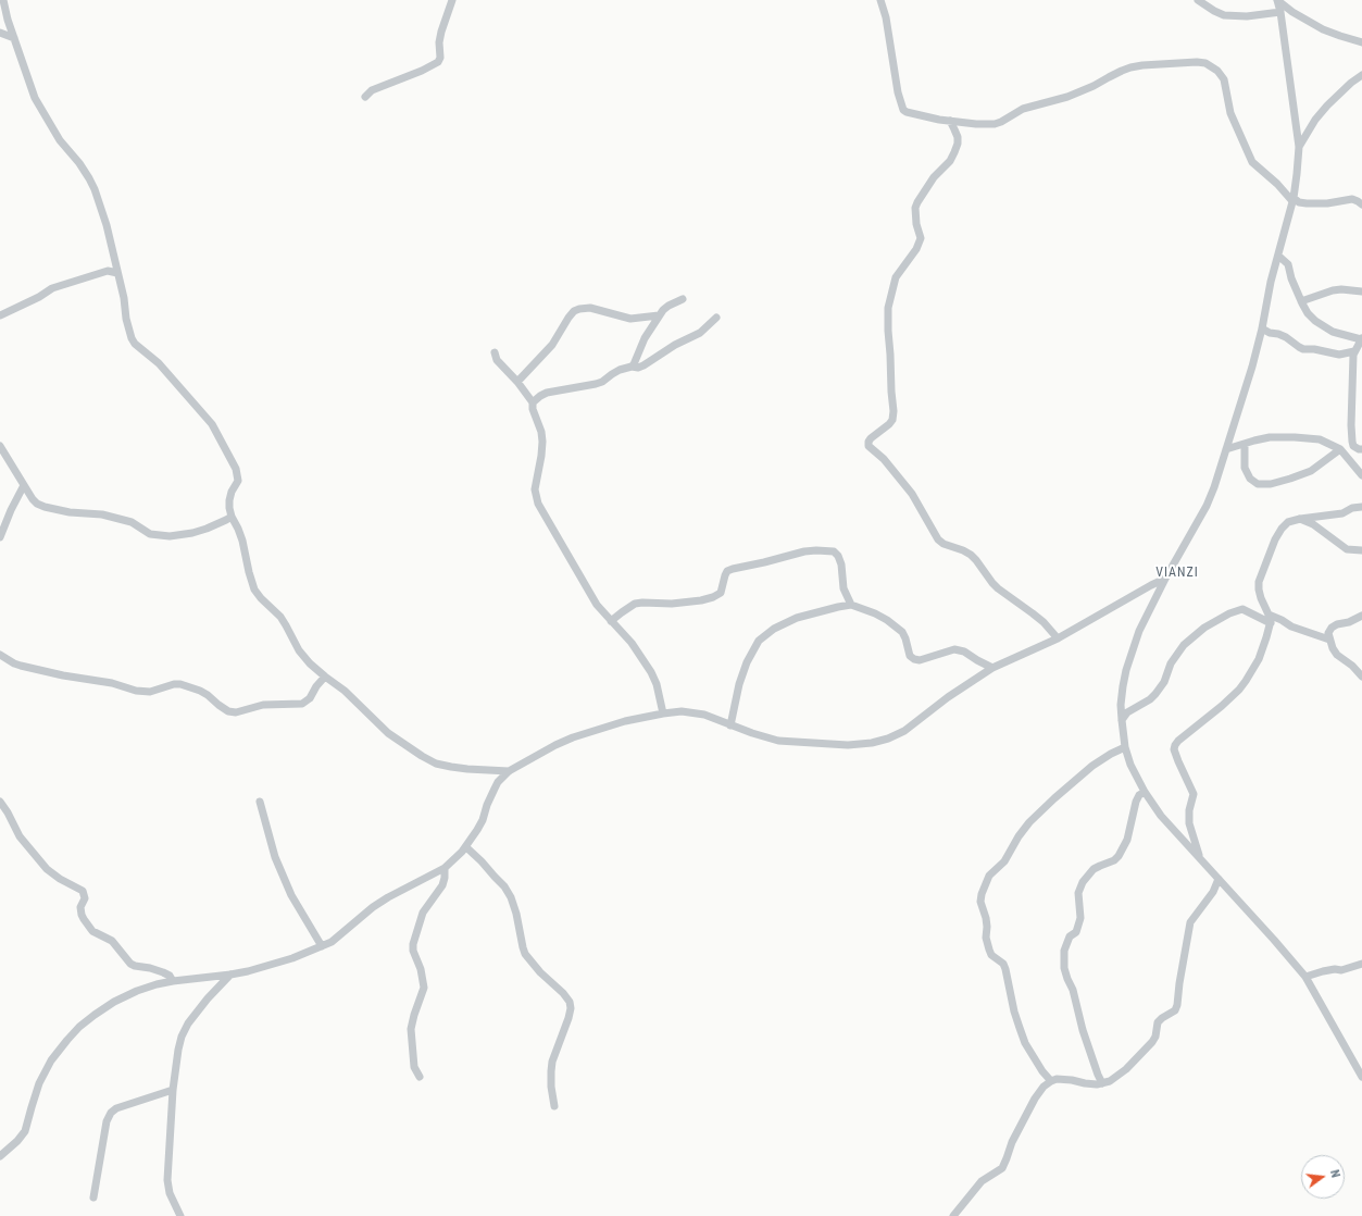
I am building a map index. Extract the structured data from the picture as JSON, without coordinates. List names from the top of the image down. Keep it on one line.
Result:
{"districts":["VIANZI"],"north":"right"}
